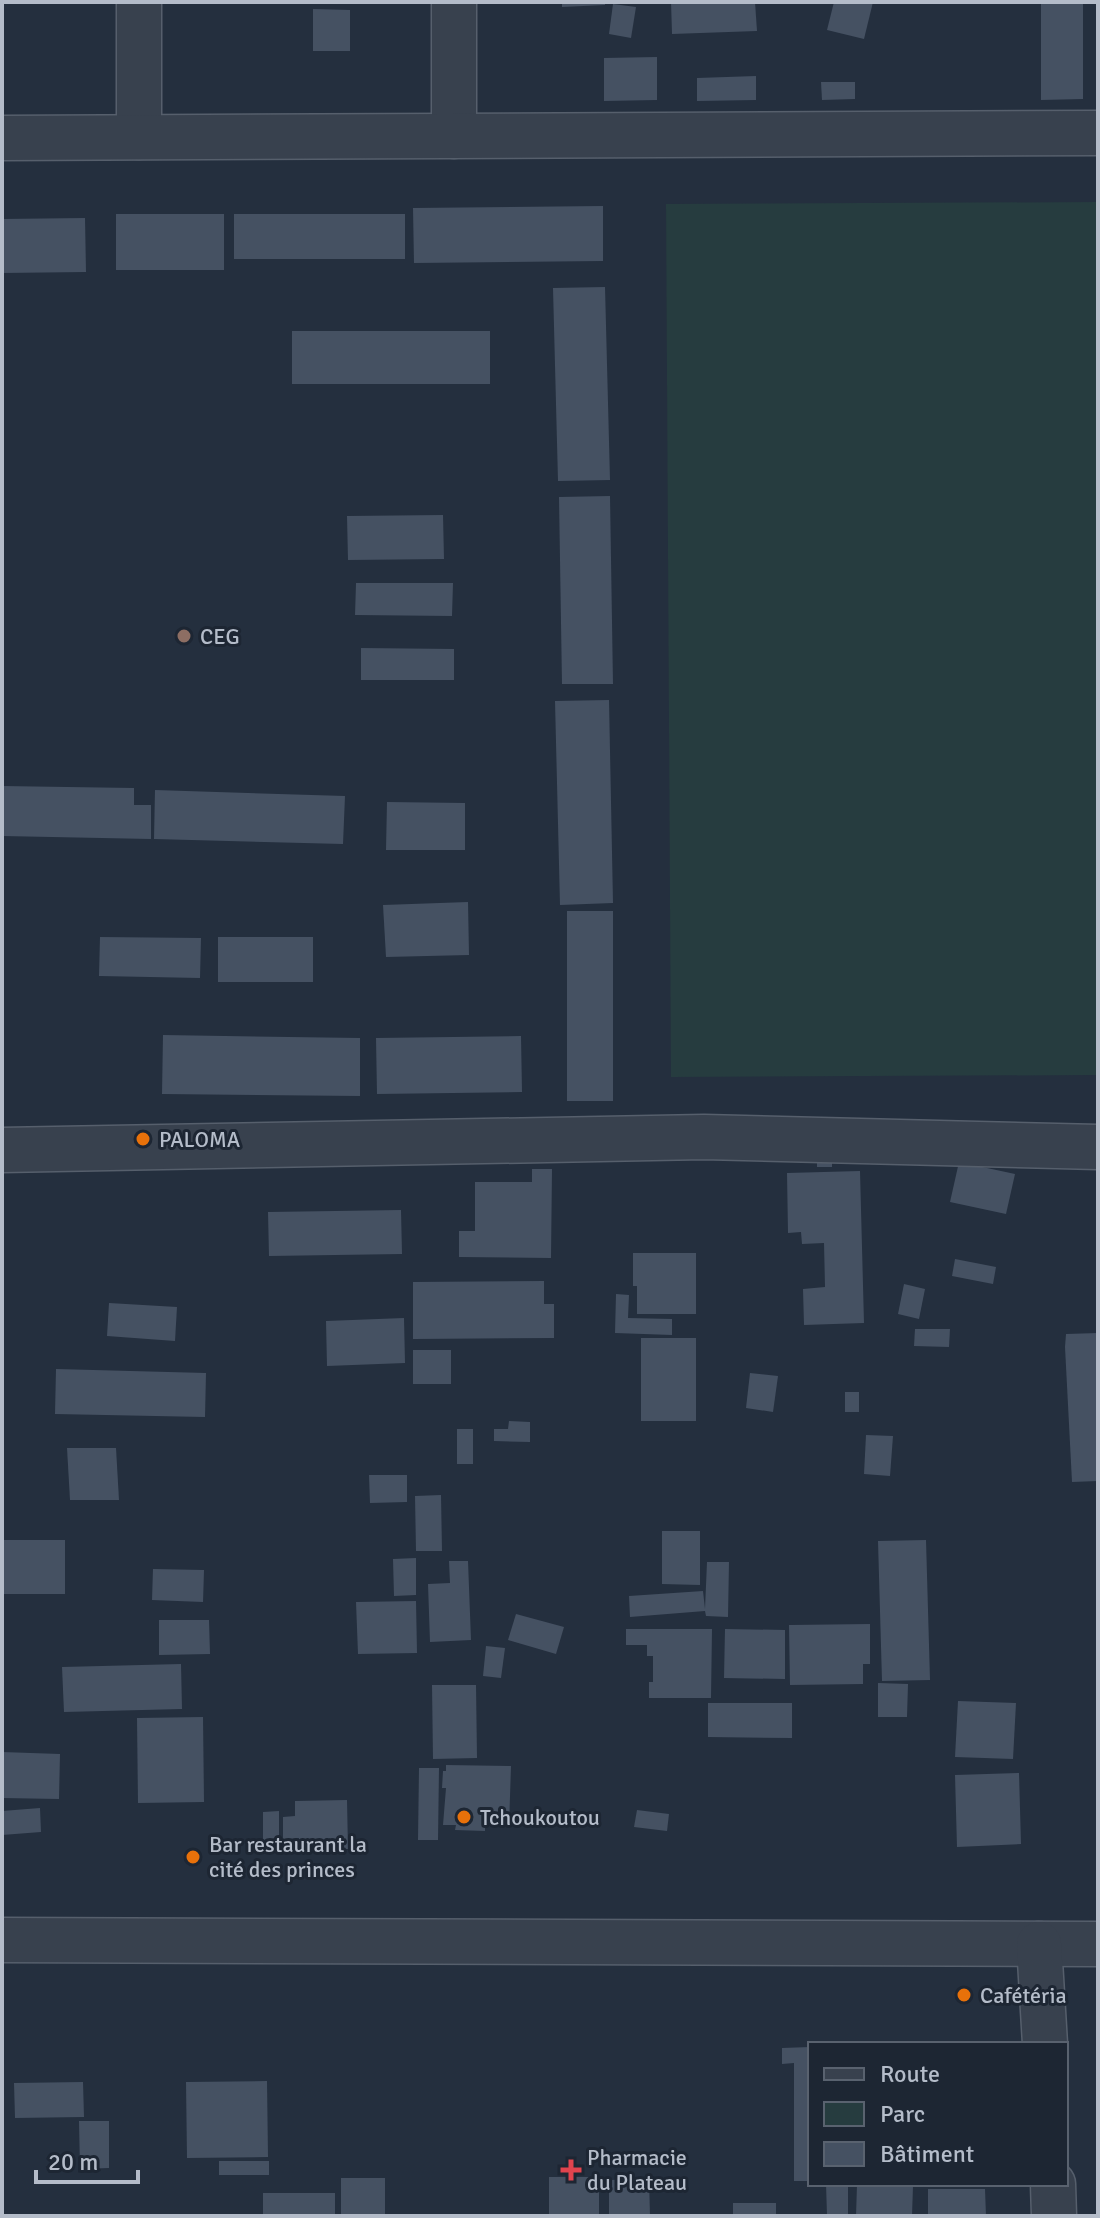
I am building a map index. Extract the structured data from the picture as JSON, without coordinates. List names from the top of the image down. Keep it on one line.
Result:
{"places":{"other":["CEG","PALOMA","Tchoukoutou","Bar restaurant la cité des princes","Cafétéria"],"health":["Pharmacie du Plateau"]},"legend":["Route","Parc","Bâtiment"],"scale_bar":"20 m"}
